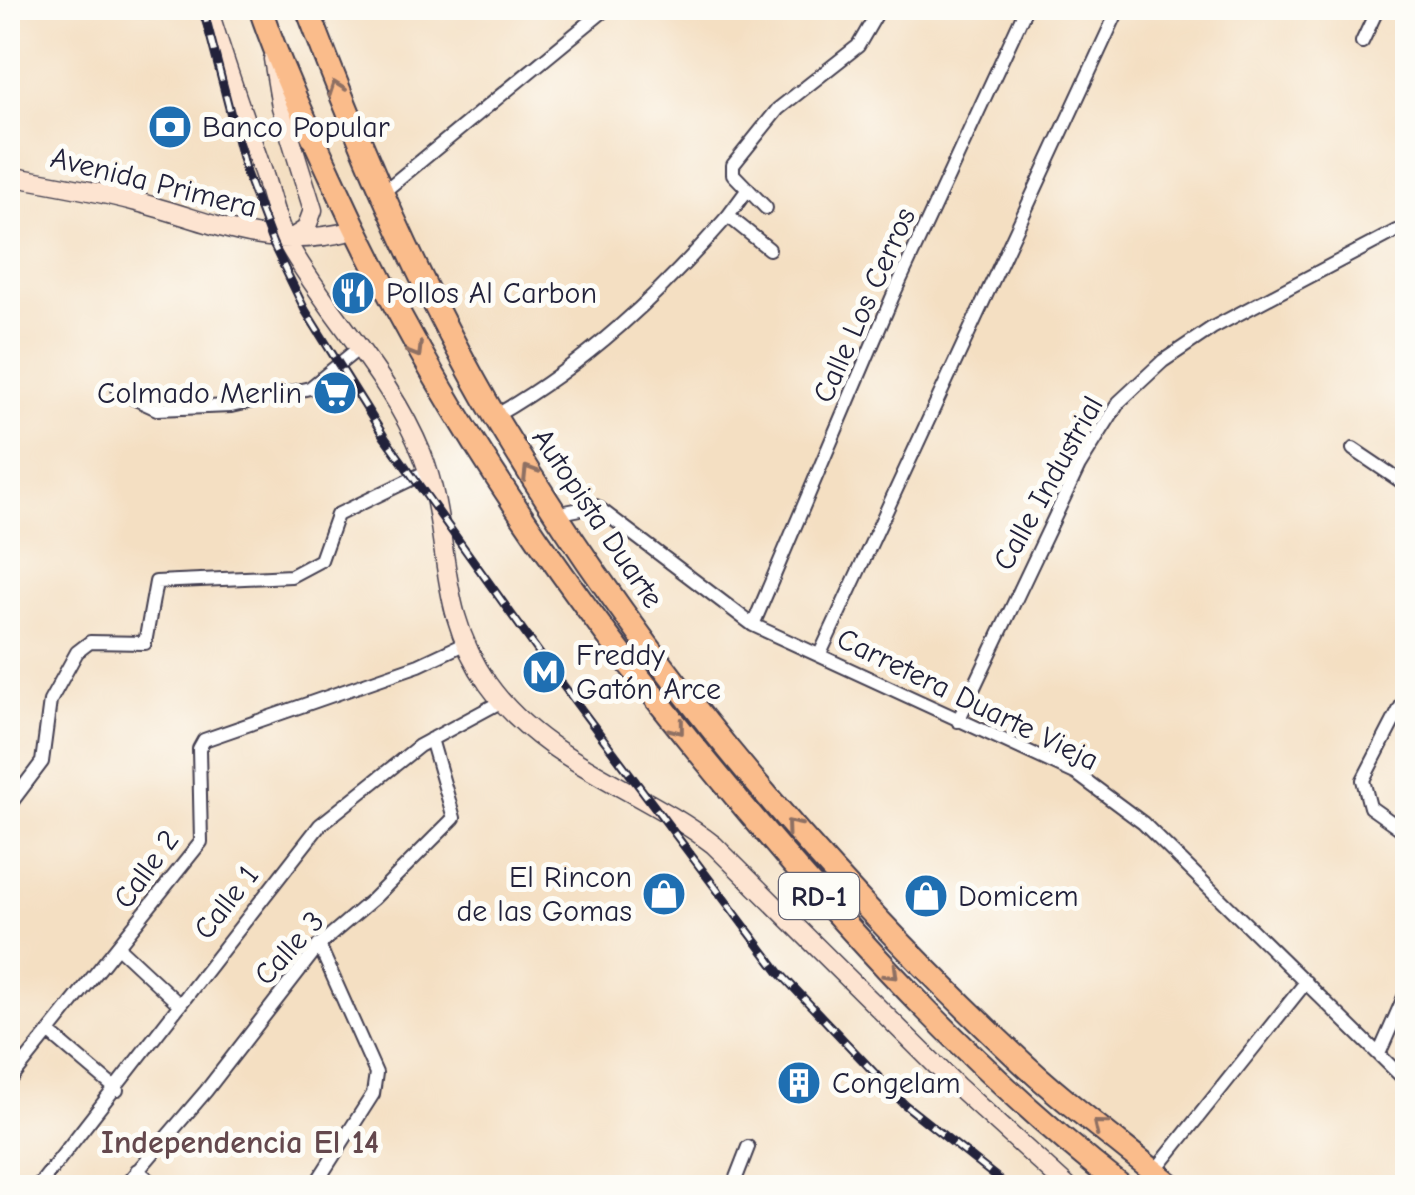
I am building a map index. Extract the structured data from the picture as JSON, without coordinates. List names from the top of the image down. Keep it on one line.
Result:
{"streets":{"highway":["Autopista Duarte","RD-1"],"street":["Avenida Primera","Calle Los Cerros","Calle Industrial","Carretera Duarte Vieja","Calle 2","Calle 1","Calle 3"]},"crossings":[["Avenida Primera","Autopista Duarte"],["Calle Los Cerros","Carretera Duarte Vieja"],["Calle Industrial","Carretera Duarte Vieja"],["Autopista Duarte","Carretera Duarte Vieja"],["Calle 1","Calle 3"]],"districts":["Independencia El 14"],"places":{"bank":["Banco Popular"],"restaurant":["Pollos Al Carbon"],"supermarket":["Colmado Merlin"],"metro station":["Freddy Gatón Arce"],"shop":["El Rincon de las Gomas","Domicem"],"building":["Congelam"]}}
